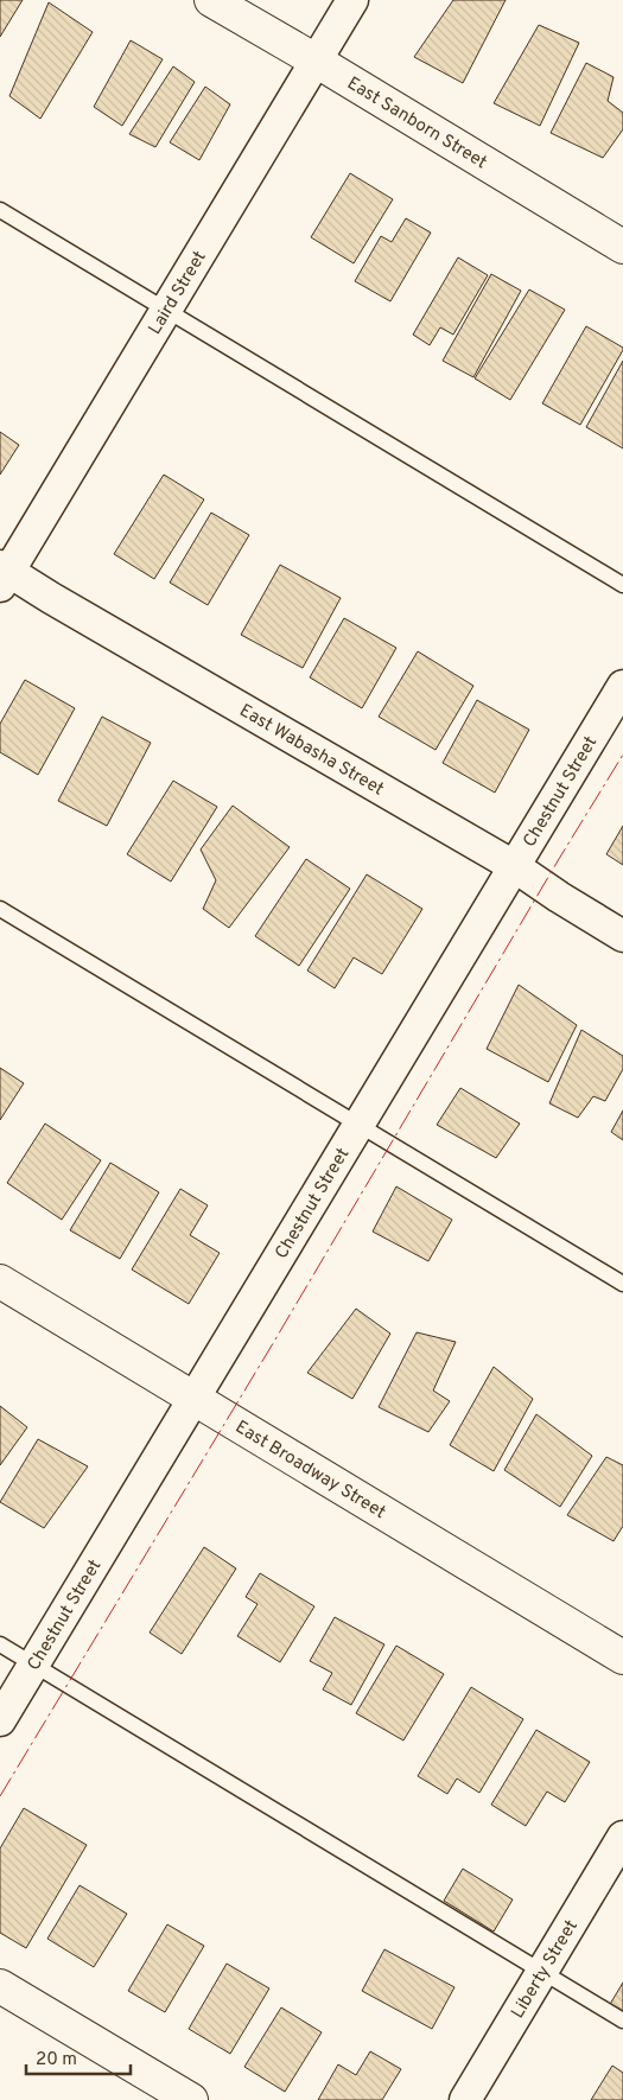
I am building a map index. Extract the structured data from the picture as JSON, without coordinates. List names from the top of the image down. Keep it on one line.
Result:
{"streets":{"main road":["East Sanborn Street","East Broadway Street"],"street":["Laird Street","East Wabasha Street","Chestnut Street","Liberty Street"]},"crossings":[["East Sanborn Street","Laird Street"],["Laird Street","East Wabasha Street"],["East Wabasha Street","Chestnut Street"],["Chestnut Street","East Broadway Street"]],"scale_bar":"20 m"}
